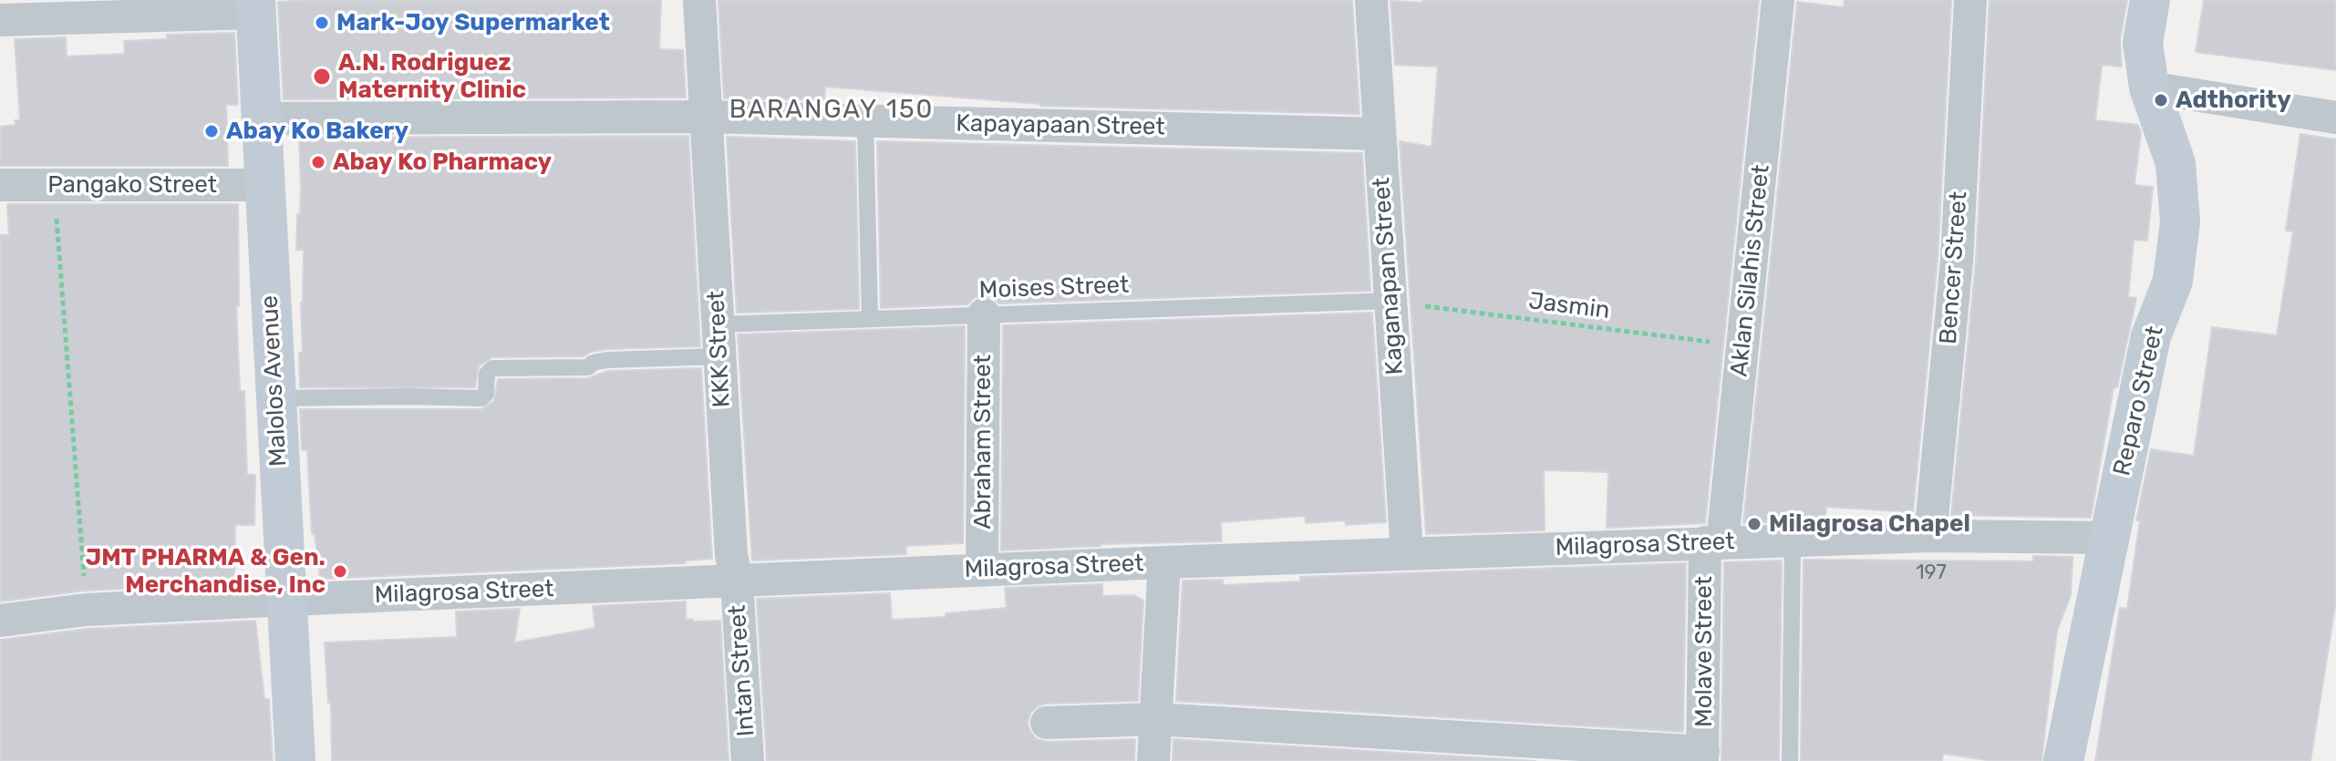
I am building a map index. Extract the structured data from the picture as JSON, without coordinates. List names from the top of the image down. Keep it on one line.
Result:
{"streets":{"street":["Kapayapaan Street","Pangako Street","Bencer Street","Aklan Silahis Street","Kaganapan Street","KKK Street","Malolos Avenue","Reparo Street","Abraham Street","Milagrosa Street","Molave Street","Intan Street"],"lane":["Moises Street"],"path":["Jasmin"]},"crossings":[["Kapayapaan Street","Kaganapan Street"],["Kapayapaan Street","KKK Street"],["Kapayapaan Street","Malolos Avenue"],["Pangako Street","Malolos Avenue"],["Bencer Street","Milagrosa Street"],["Aklan Silahis Street","Jasmin"],["Aklan Silahis Street","Milagrosa Street"],["Aklan Silahis Street","Molave Street"],["Kaganapan Street","Moises Street"],["Kaganapan Street","Jasmin"],["Kaganapan Street","Milagrosa Street"],["Moises Street","Jasmin"],["Moises Street","KKK Street"],["Moises Street","Abraham Street"],["KKK Street","Milagrosa Street"],["KKK Street","Intan Street"],["Malolos Avenue","Milagrosa Street"],["Reparo Street","Milagrosa Street"],["Abraham Street","Milagrosa Street"],["Milagrosa Street","Molave Street"],["Milagrosa Street","Intan Street"]],"districts":["BARANGAY 150"],"places":["Mark-Joy Supermarket","A.N. Rodriguez Maternity Clinic","Adthority","Abay Ko Bakery","Abay Ko Pharmacy","Milagrosa Chapel","JMT PHARMA & Gen. Merchandise, Inc"],"house_numbers":["197"]}
